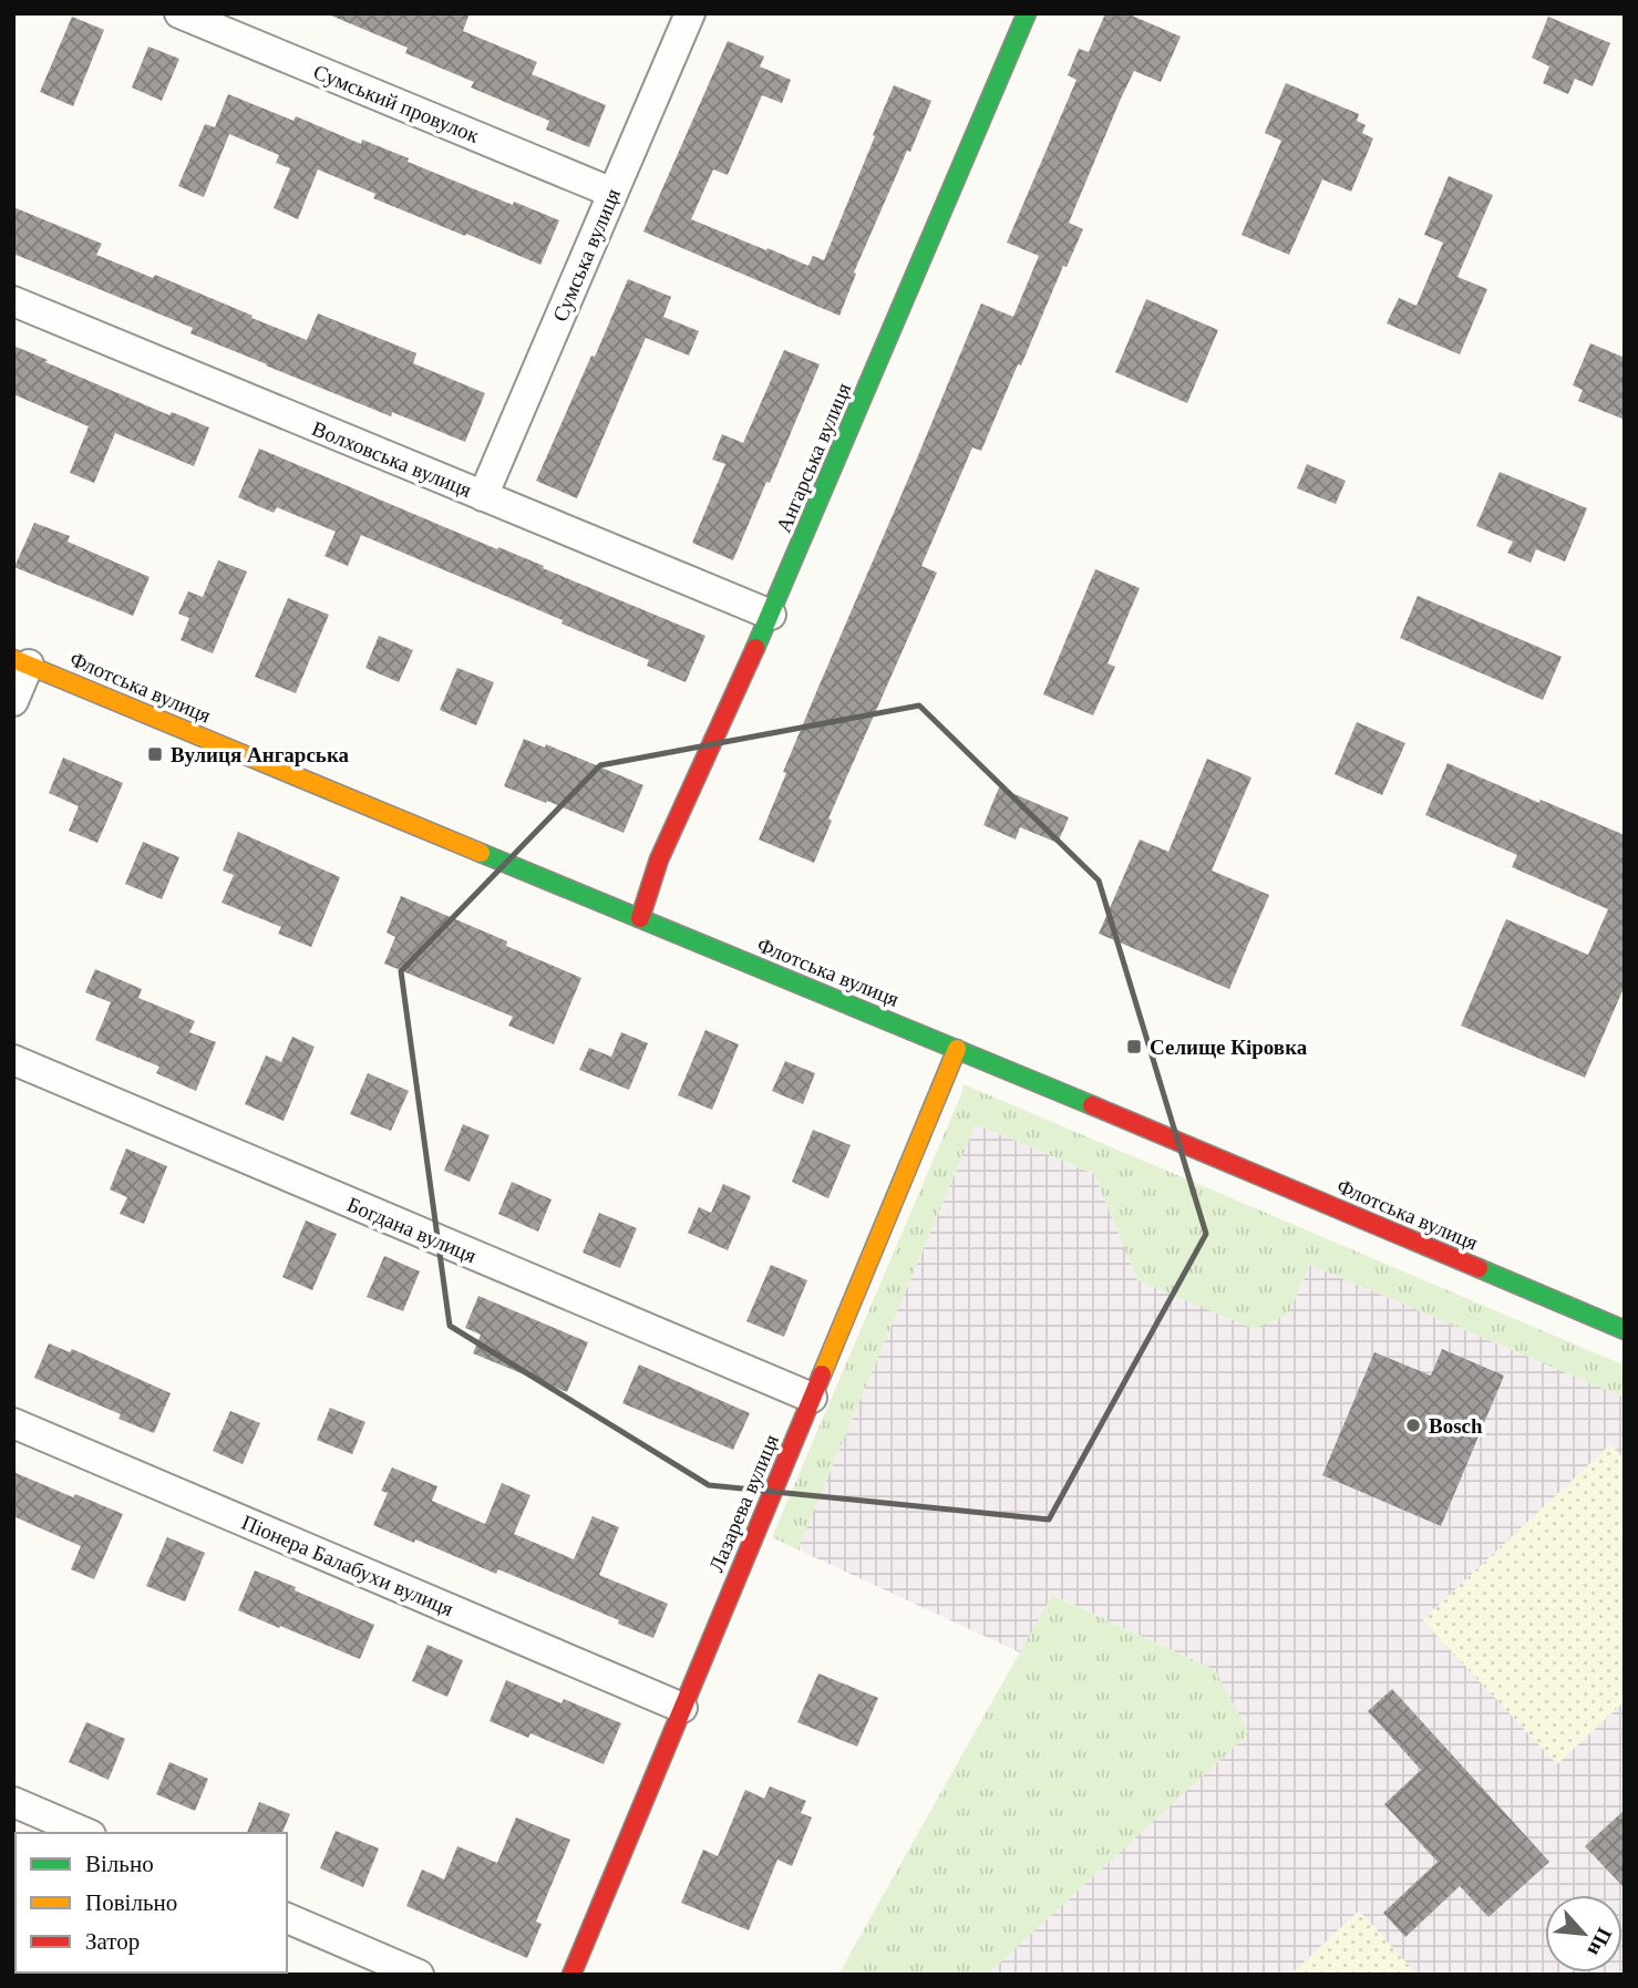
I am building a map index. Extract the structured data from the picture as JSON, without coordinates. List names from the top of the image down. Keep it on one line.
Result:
{"streets":{"street":["Сумський провулок","Сумська вулиця","Ангарська вулиця","Волховська вулиця","Флотська вулиця","Богдана вулиця","Лазарева вулиця","Піонера Балабухи вулиця"]},"crossings":[["Сумський провулок","Сумська вулиця"],["Сумська вулиця","Волховська вулиця"],["Ангарська вулиця","Волховська вулиця"],["Ангарська вулиця","Флотська вулиця"],["Флотська вулиця","Лазарева вулиця"],["Богдана вулиця","Лазарева вулиця"],["Лазарева вулиця","Піонера Балабухи вулиця"]],"places":{"transit":["Вулиця Ангарська","Селище Кіровка"],"other":["Bosch"]},"legend":["Вільно","Повільно","Затор"],"north":"bottom right"}
